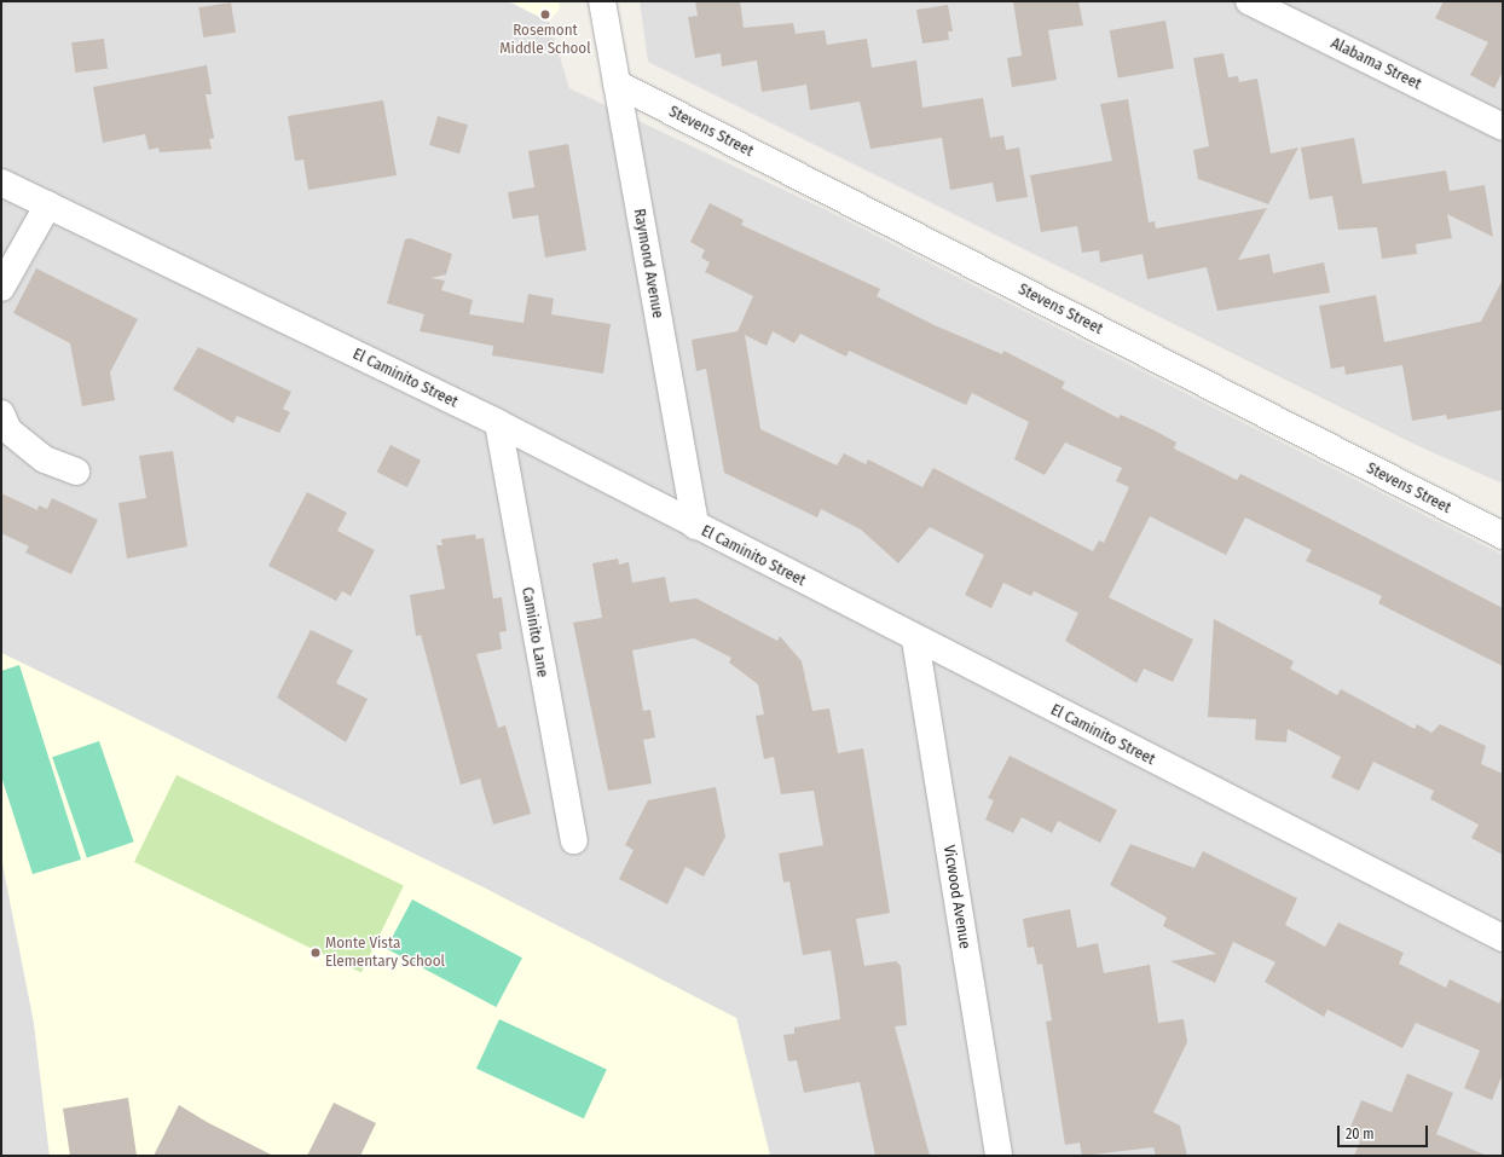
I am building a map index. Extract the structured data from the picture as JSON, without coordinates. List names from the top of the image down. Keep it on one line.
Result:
{"streets":{"street":["Alabama Street","Stevens Street","Raymond Avenue","El Caminito Street","Caminito Lane","Vicwood Avenue"]},"crossings":[["Stevens Street","Raymond Avenue"],["Raymond Avenue","El Caminito Street"],["El Caminito Street","Caminito Lane"],["El Caminito Street","Vicwood Avenue"]],"places":["Rosemont Middle School","Monte Vista Elementary School"],"scale_bar":"20 m"}
